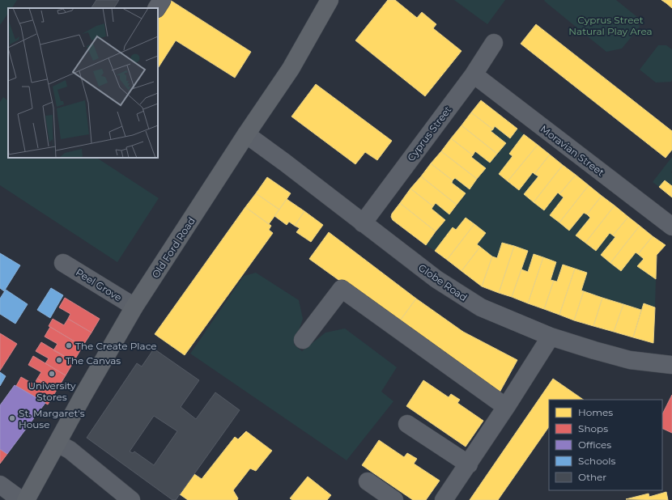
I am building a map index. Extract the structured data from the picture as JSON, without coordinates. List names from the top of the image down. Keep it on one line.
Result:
{"streets":{"main road":["Old Ford Road"],"street":["Cyprus Street","Moravian Street","Globe Road","Peel Grove"]},"crossings":[["Cyprus Street","Moravian Street"],["Cyprus Street","Globe Road"],["Old Ford Road","Globe Road"],["Old Ford Road","Peel Grove"]],"parks":["Cyprus Street Natural Play Area"],"places":["The Create Place","The Canvas","University Stores","St. Margaret's House"],"legend":["Homes","Shops","Offices","Schools","Other"]}
